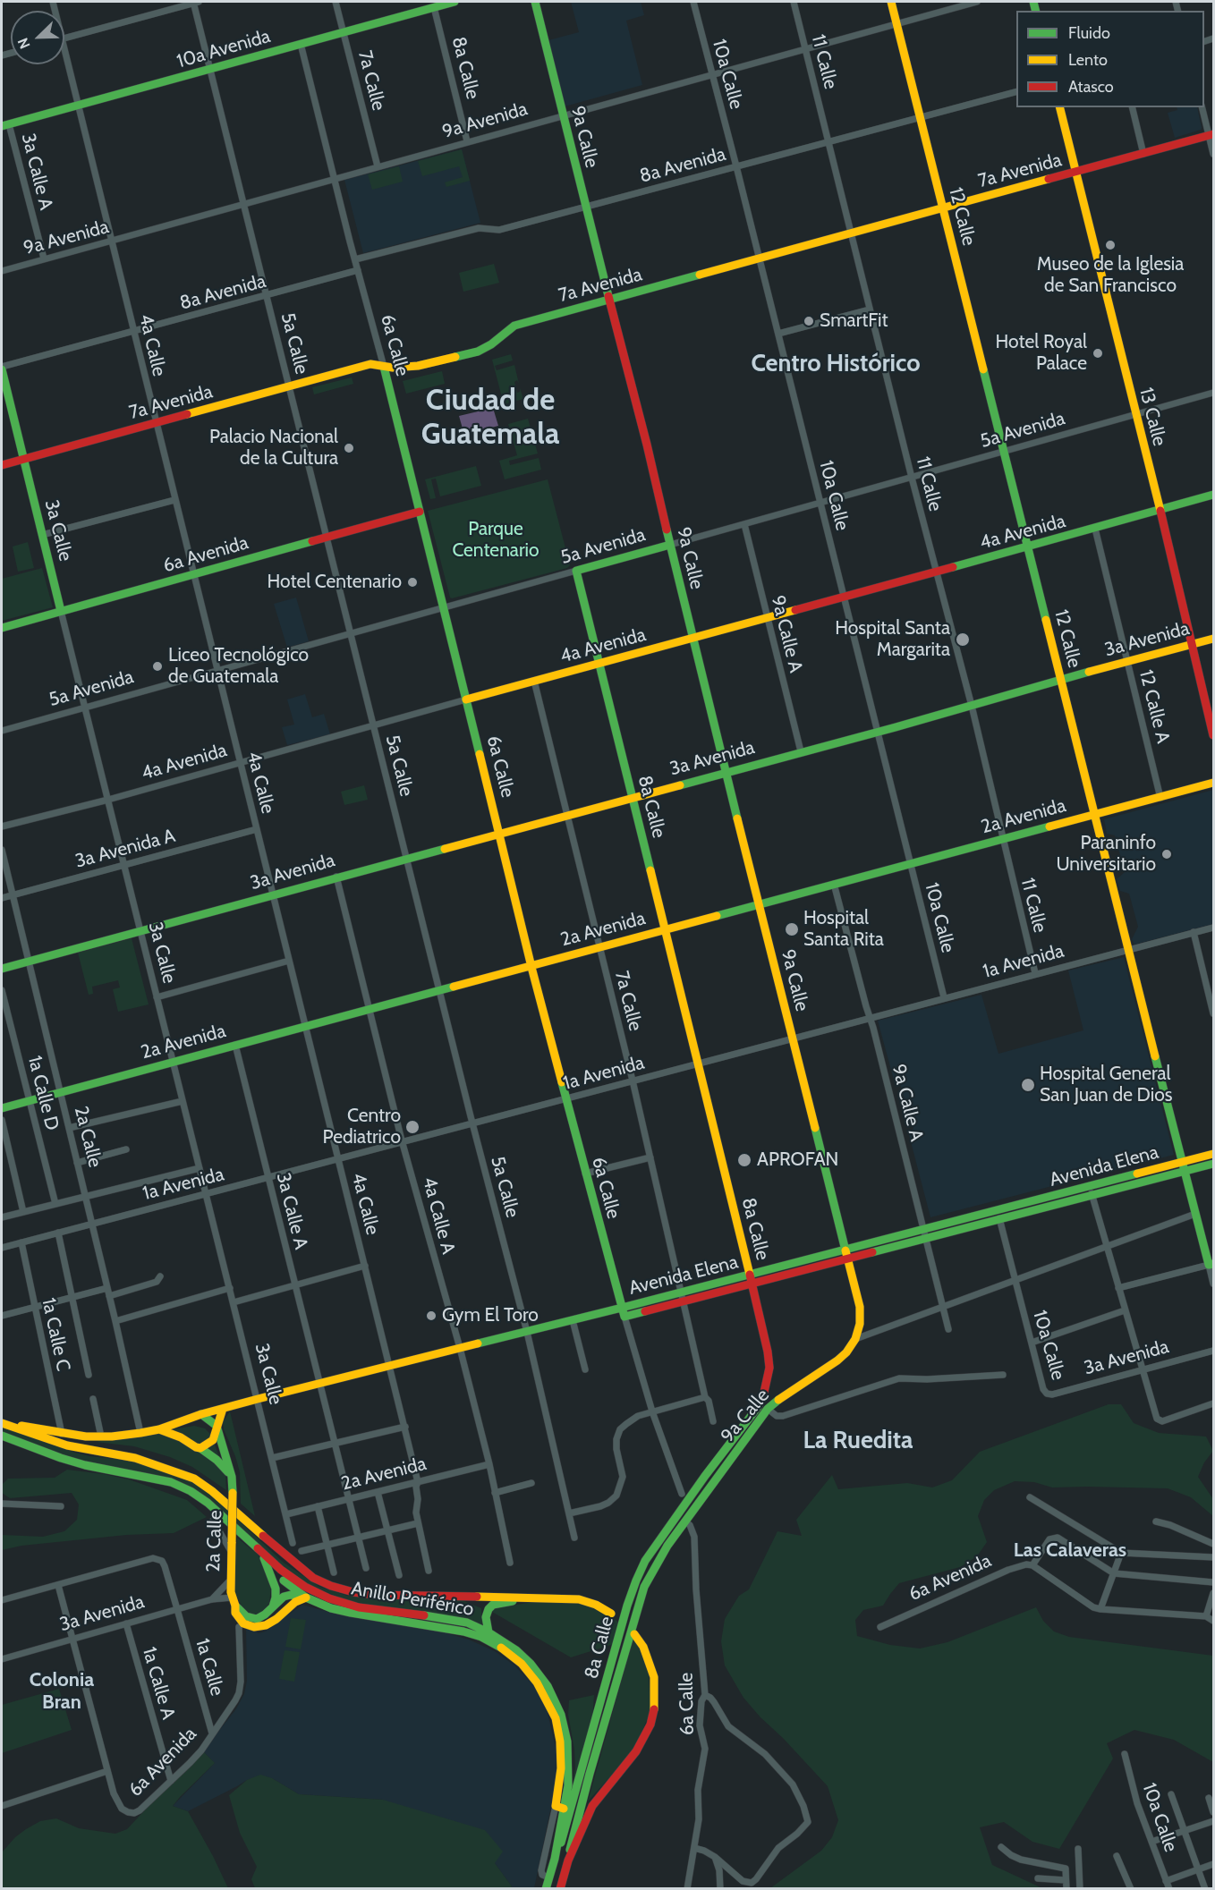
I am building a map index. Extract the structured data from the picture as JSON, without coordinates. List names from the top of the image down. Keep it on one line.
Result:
{"streets":{"main road":["10a Avenida","8a Calle","9a Calle","7a Avenida","12 Calle","6a Calle","13 Calle","5a Avenida","3a Calle","4a Avenida","6a Avenida","3a Avenida","2a Avenida","2a Calle","Avenida Elena","Anillo Periférico"],"street":["11 Calle","10a Calle","7a Calle","9a Avenida","8a Avenida","3a Calle A","5a Calle","4a Calle","9a Calle A","12 Calle A","3a Avenida A","1a Avenida","1a Calle D","4a Calle A","1a Calle C","1a Calle","1a Calle A"]},"crossings":[["10a Avenida","8a Calle"],["10a Avenida","7a Calle"],["10a Avenida","3a Calle A"],["10a Avenida","5a Calle"],["10a Avenida","4a Calle"],["10a Avenida","6a Calle"],["11 Calle","9a Avenida"],["11 Calle","8a Avenida"],["11 Calle","7a Avenida"],["11 Calle","5a Avenida"],["11 Calle","4a Avenida"],["11 Calle","3a Avenida"],["11 Calle","2a Avenida"],["11 Calle","1a Avenida"],["8a Calle","9a Avenida"],["8a Calle","5a Avenida"],["8a Calle","4a Avenida"],["8a Calle","3a Avenida"],["8a Calle","2a Avenida"],["8a Calle","1a Avenida"],["8a Calle","Avenida Elena"],["8a Calle","Anillo Periférico"],["10a Calle","9a Avenida"],["10a Calle","8a Avenida"],["10a Calle","7a Avenida"],["10a Calle","5a Avenida"],["10a Calle","4a Avenida"],["10a Calle","3a Avenida"],["10a Calle","2a Avenida"],["10a Calle","1a Avenida"],["10a Calle","Avenida Elena"],["7a Calle","9a Avenida"],["7a Calle","4a Avenida"],["7a Calle","3a Avenida"],["7a Calle","2a Avenida"],["7a Calle","1a Avenida"],["7a Calle","Avenida Elena"],["9a Avenida","9a Calle"],["9a Avenida","3a Calle A"],["9a Avenida","12 Calle"],["9a Avenida","5a Calle"],["9a Avenida","4a Calle"],["9a Avenida","6a Calle"],["9a Calle","8a Avenida"],["9a Calle","7a Avenida"],["9a Calle","6a Calle"],["9a Calle","5a Avenida"],["9a Calle","4a Avenida"],["9a Calle","3a Avenida"],["9a Calle","2a Avenida"],["9a Calle","1a Avenida"],["9a Calle","Avenida Elena"],["8a Avenida","12 Calle"],["8a Avenida","5a Calle"],["8a Avenida","4a Calle"],["8a Avenida","6a Calle"],["8a Avenida","3a Calle"],["7a Avenida","12 Calle"],["7a Avenida","5a Calle"],["7a Avenida","4a Calle"],["7a Avenida","6a Calle"],["7a Avenida","13 Calle"],["7a Avenida","3a Calle"],["3a Calle A","2a Avenida"],["3a Calle A","1a Avenida"],["3a Calle A","Avenida Elena"],["12 Calle","5a Avenida"],["12 Calle","4a Avenida"],["12 Calle","3a Avenida"],["12 Calle","2a Avenida"],["12 Calle","1a Avenida"],["12 Calle","Avenida Elena"],["5a Calle","5a Avenida"],["5a Calle","4a Avenida"],["5a Calle","6a Avenida"],["5a Calle","3a Avenida"],["5a Calle","2a Avenida"],["5a Calle","1a Avenida"],["5a Calle","Avenida Elena"],["4a Calle","5a Avenida"],["4a Calle","4a Avenida"],["4a Calle","6a Avenida"],["4a Calle","3a Avenida"],["4a Calle","2a Avenida"],["4a Calle","3a Avenida A"],["4a Calle","1a Avenida"],["4a Calle","Avenida Elena"],["6a Calle","5a Avenida"],["6a Calle","4a Avenida"],["6a Calle","6a Avenida"],["6a Calle","3a Avenida"],["6a Calle","2a Avenida"],["6a Calle","1a Avenida"],["6a Calle","Avenida Elena"],["13 Calle","5a Avenida"],["13 Calle","4a Avenida"],["13 Calle","3a Avenida"],["5a Avenida","3a Calle"],["5a Avenida","9a Calle A"],["3a Calle","4a Avenida"],["3a Calle","6a Avenida"],["3a Calle","3a Avenida"],["3a Calle","2a Avenida"],["3a Calle","3a Avenida A"],["3a Calle","1a Avenida"],["3a Calle","Avenida Elena"],["4a Avenida","9a Calle A"],["4a Avenida","12 Calle A"],["6a Avenida","1a Calle"],["6a Avenida","1a Calle A"],["9a Calle A","3a Avenida"],["9a Calle A","2a Avenida"],["9a Calle A","1a Avenida"],["9a Calle A","Avenida Elena"],["3a Avenida","12 Calle A"],["3a Avenida","2a Calle"],["3a Avenida","4a Calle A"],["3a Avenida","1a Calle"],["3a Avenida","1a Calle A"],["12 Calle A","2a Avenida"],["2a Avenida","1a Calle D"],["2a Avenida","2a Calle"],["2a Avenida","4a Calle A"],["3a Avenida A","2a Calle"],["1a Avenida","2a Calle"],["1a Avenida","4a Calle A"],["1a Avenida","1a Calle C"],["2a Calle","Avenida Elena"],["2a Calle","Anillo Periférico"],["Avenida Elena","4a Calle A"],["Avenida Elena","1a Calle C"],["Avenida Elena","Anillo Periférico"]],"districts":["Centro Histórico","Ciudad de Guatemala","La Ruedita","Las Calaveras","Colonia Bran"],"parks":["Parque Centenario"],"places":["Museo de la Iglesia de San Francisco","SmartFit","Hotel Royal Palace","Palacio Nacional de la Cultura","Hotel Centenario","Hospital Santa Margarita","Liceo Tecnológico de Guatemala","Paraninfo Universitario","Hospital Santa Rita","Hospital General San Juan de Dios","Centro Pediatrico","APROFAN","Gym El Toro"],"legend":["Fluido","Lento","Atasco"],"north":"bottom left"}
